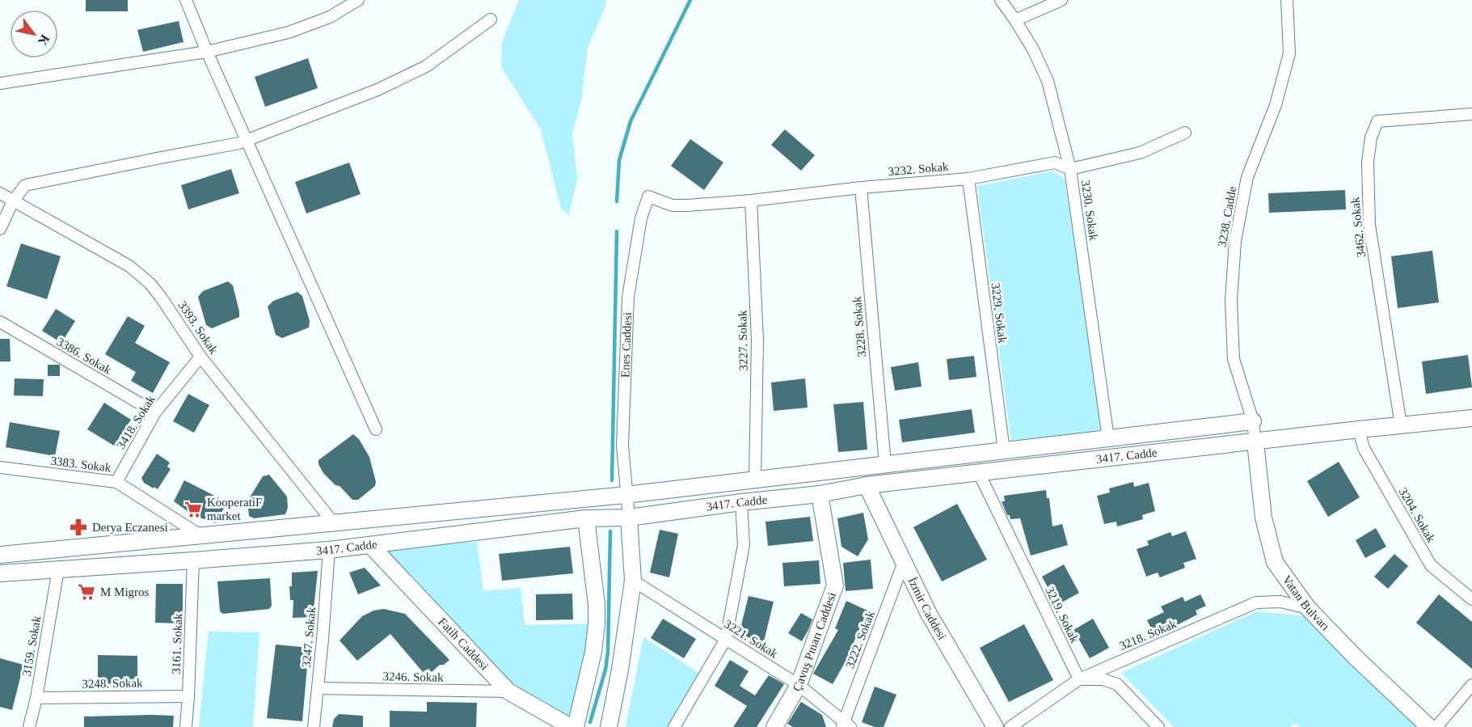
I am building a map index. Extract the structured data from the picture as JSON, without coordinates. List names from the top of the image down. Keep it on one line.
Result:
{"streets":{"street":["3232. Sokak","3230. Sokak","3238. Cadde","3462. Sokak","3229. Sokak","3228. Sokak","3393. Sokak","3227. Sokak","Enes Caddesi","3386. Sokak","3418. Sokak","3417. Cadde","3383. Sokak","3204. Sokak","Vatan Bulvarı","İzmir Caddesi","3219. Sokak","3218. Sokak","3247. Sokak","3221. Sokak","3222. Sokak","Çavuş Pınarı Caddesi","3161. Sokak","Fatih Caddesi","3159. Sokak","3246. Sokak","3248. Sokak"]},"crossings":[["3232. Sokak","3230. Sokak"],["3232. Sokak","3229. Sokak"],["3232. Sokak","3228. Sokak"],["3232. Sokak","3227. Sokak"],["3232. Sokak","Enes Caddesi"],["3230. Sokak","3417. Cadde"],["3238. Cadde","3417. Cadde"],["3238. Cadde","Vatan Bulvarı"],["3462. Sokak","3417. Cadde"],["3229. Sokak","3417. Cadde"],["3228. Sokak","3417. Cadde"],["3393. Sokak","3418. Sokak"],["3393. Sokak","3417. Cadde"],["3227. Sokak","3417. Cadde"],["Enes Caddesi","3417. Cadde"],["3386. Sokak","3418. Sokak"],["3418. Sokak","3383. Sokak"],["3417. Cadde","3383. Sokak"],["3417. Cadde","3204. Sokak"],["3417. Cadde","Vatan Bulvarı"],["3417. Cadde","İzmir Caddesi"],["3417. Cadde","3219. Sokak"],["3417. Cadde","3247. Sokak"],["3417. Cadde","Çavuş Pınarı Caddesi"],["3417. Cadde","3161. Sokak"],["3417. Cadde","Fatih Caddesi"],["3417. Cadde","3159. Sokak"],["Vatan Bulvarı","3218. Sokak"],["İzmir Caddesi","3222. Sokak"],["3219. Sokak","3218. Sokak"],["3247. Sokak","3246. Sokak"],["3221. Sokak","3222. Sokak"],["3221. Sokak","Çavuş Pınarı Caddesi"],["3161. Sokak","3248. Sokak"],["Fatih Caddesi","3246. Sokak"],["3159. Sokak","3248. Sokak"]],"places":{"supermarket":["KooperatiF market","M Migros"],"pharmacy":["Derya Eczanesi"]},"north":"bottom right"}
